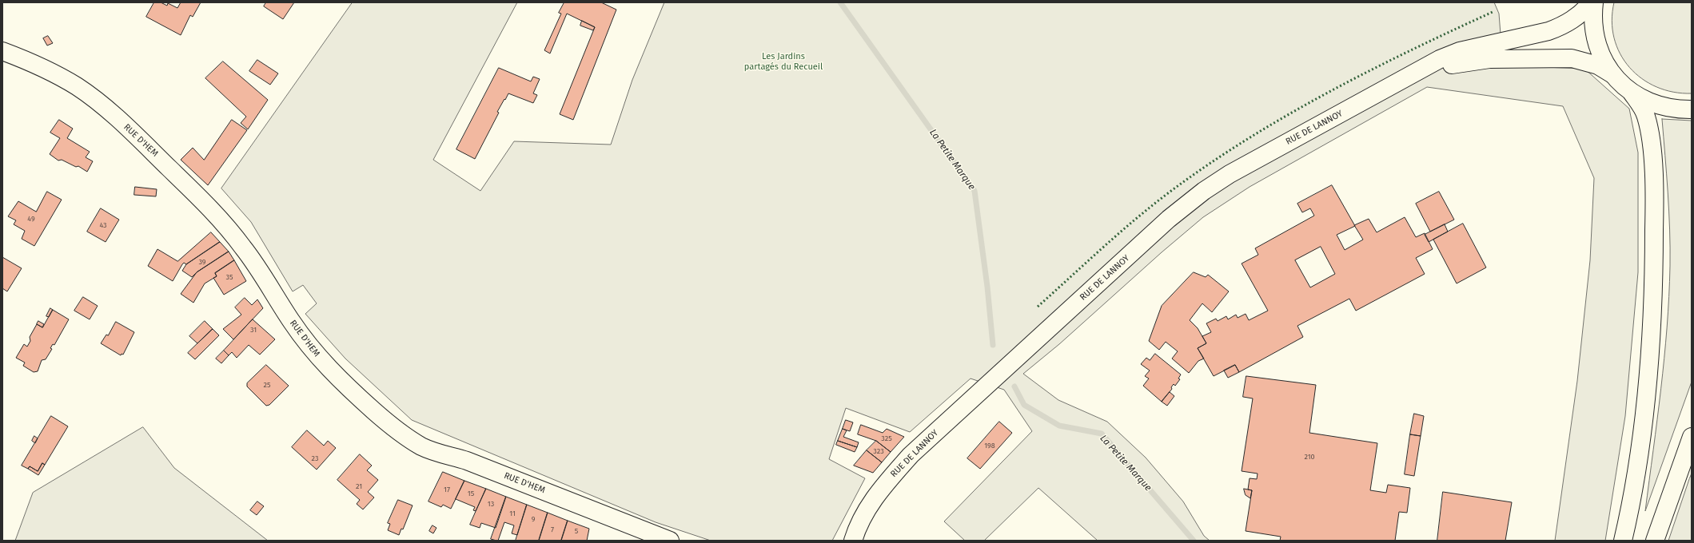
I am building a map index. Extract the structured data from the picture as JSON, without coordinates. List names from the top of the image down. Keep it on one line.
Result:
{"streets":{"main road":["RUE DE LANNOY","RUE D'HEM"]},"water":["La Petite Marque"],"parks":["Les Jardins partagés du Recueil"],"house_numbers":["49","43","39","35","31","25","325","198","323","210","23","21","17","15","13","11","9","7","5"]}
